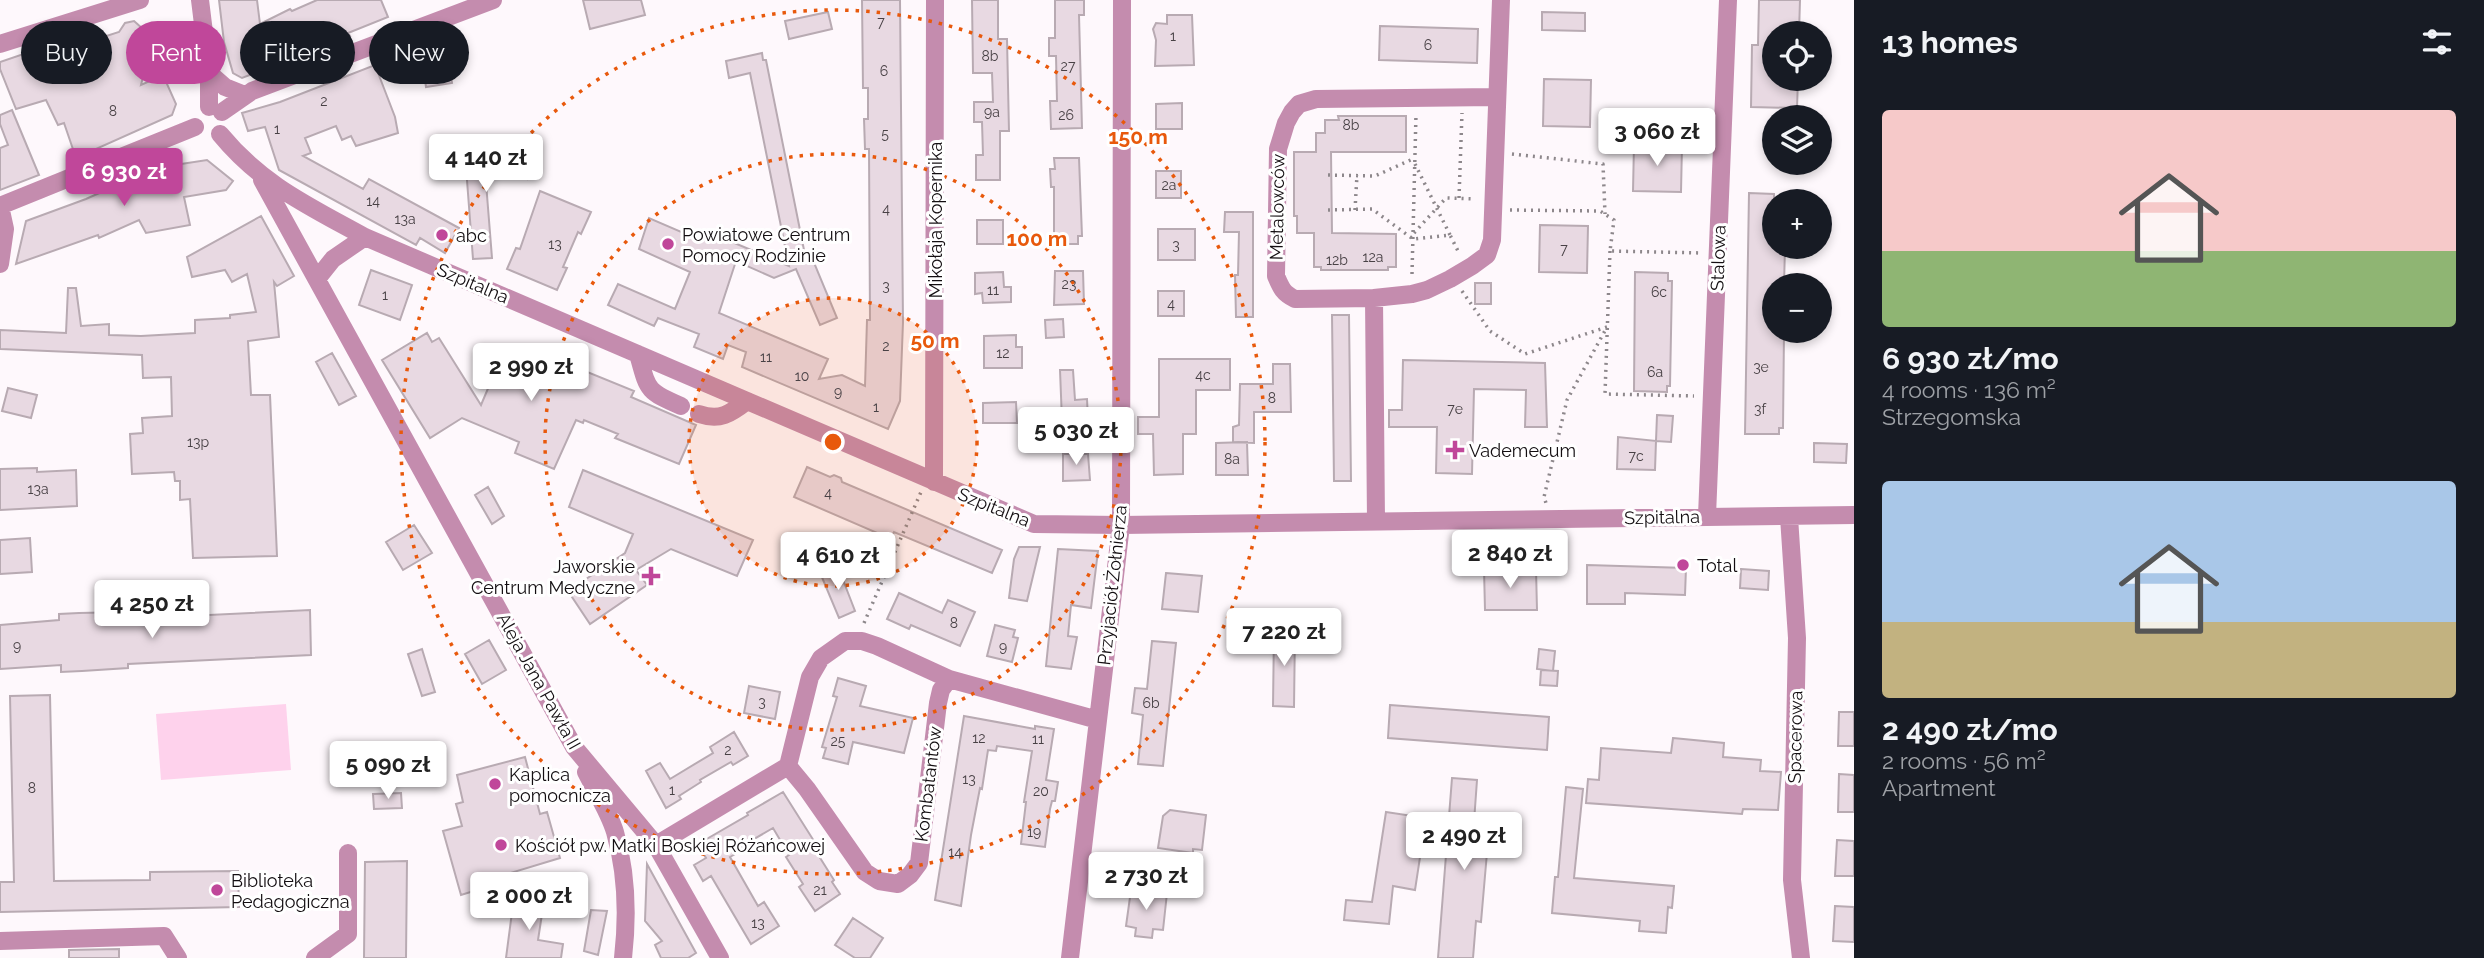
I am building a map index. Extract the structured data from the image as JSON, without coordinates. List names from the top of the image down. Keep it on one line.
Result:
{"streets":{"street":["Metalowców","Mikołaja Kopernika","Stalowa","Szpitalna","Przyjaciół Żołnierza","Aleja Jana Pawła II","Spacerowa","Kombatantów"]},"crossings":[["Mikołaja Kopernika","Szpitalna"],["Stalowa","Szpitalna"],["Szpitalna","Przyjaciół Żołnierza"],["Szpitalna","Aleja Jana Pawła II"],["Szpitalna","Spacerowa"]],"places":{"other":["abc","Powiatowe Centrum Pomocy Rodzinie","Total","Kaplica pomocnicza","Kościół pw. Matki Boskiej Różańcowej","Biblioteka Pedagogiczna"],"health":["Vademecum","Jaworskie Centrum Medyczne"]},"house_numbers":["7","1","6","8b","27","6","2","8","9a","26","8b","1","5","2a","14","4","13a","13","3","7","12a","12b","23","3","11","6c","1","4","2","12","11","3e","6a","4c","10","9","8","1","7e","3f","13p","7c","8a","13a","4","8","9","9","3","6b","12","11","25","2","13","8","1","20","19","14","21","13"],"page":{"heading":"13 homes","map_buttons":["+","−"],"chip":["Buy","Rent","Filters","New"],"list":[{"name":"6 930 zł/mo","note":"4 rooms · 136 m² · Strzegomska"},{"name":"2 490 zł/mo","note":"2 rooms · 56 m² · Apartment"}],"price":["3 060 zł","4 140 zł","6 930 zł","2 990 zł","5 030 zł","2 840 zł","4 610 zł","4 250 zł","7 220 zł","5 090 zł","2 490 zł","2 730 zł","2 000 zł"]},"rings":["150 m","100 m","50 m"]}
